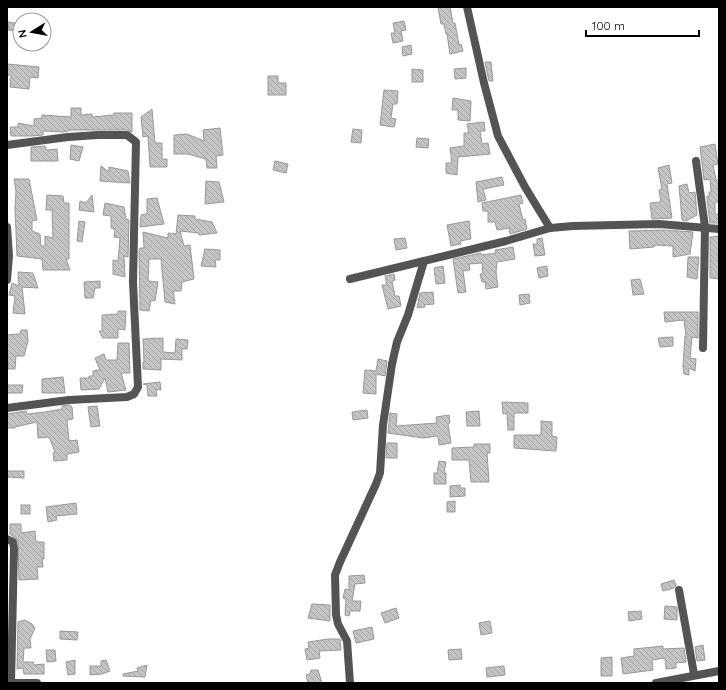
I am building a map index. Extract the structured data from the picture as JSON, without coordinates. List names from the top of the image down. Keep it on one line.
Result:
{"scale_bar":"100 m","north":"left"}
